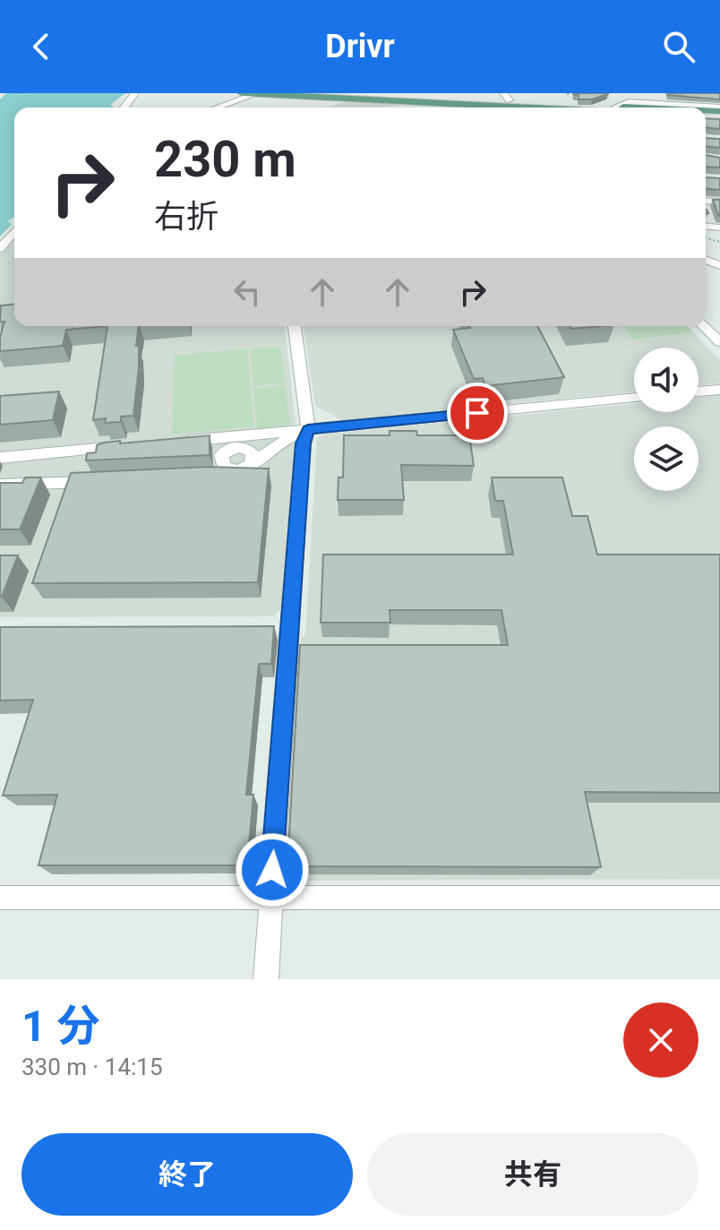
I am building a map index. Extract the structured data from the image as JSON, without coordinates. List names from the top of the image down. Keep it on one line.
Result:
{"page":{"header":"Drivr","turn":["230 m","右折"],"heading":["1 分","330 m · 14:15"],"buttons":["終了","共有"]}}
